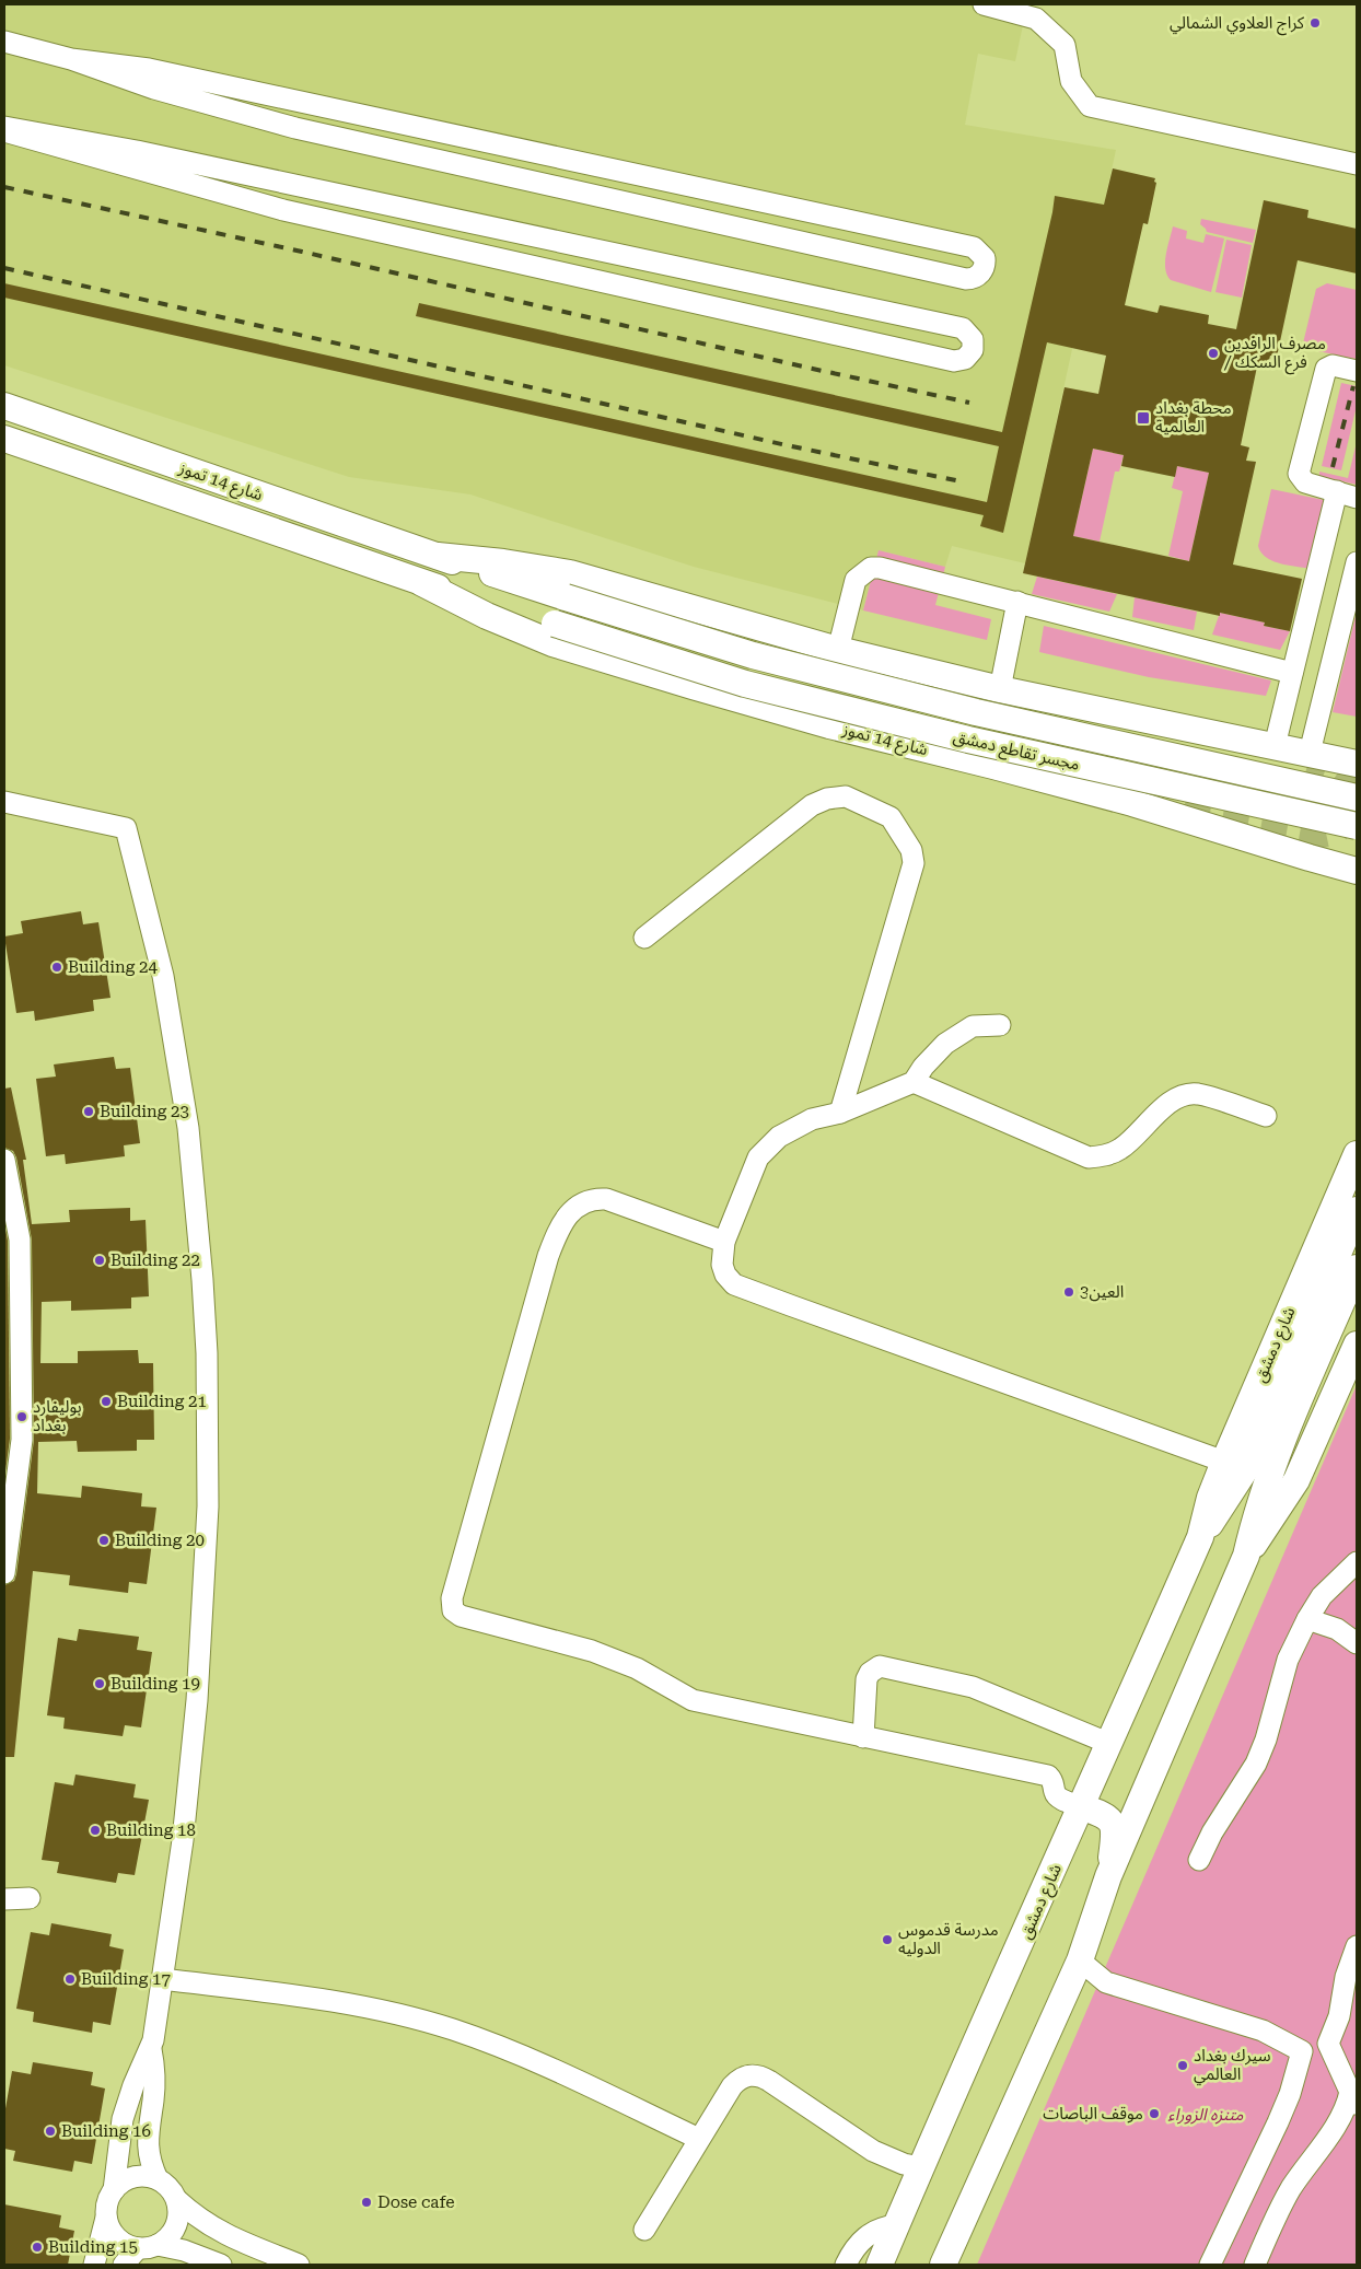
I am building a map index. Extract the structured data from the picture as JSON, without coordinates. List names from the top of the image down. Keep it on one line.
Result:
{"streets":{"main road":["شارع 14 تموز","مجسر تقاطع دمشق","شارع دمشق"]},"crossings":[["شارع 14 تموز","مجسر تقاطع دمشق"]],"parks":["متنزه الزوراء"],"places":{"other":["كراج العلاوي الشمالي","مصرف الرافدين / فرع السكك","Building 24","Building 23","Building 22","العين3","Building 21","بوليفارد بغداد","Building 20","Building 19","Building 18","مدرسة قدموس الدوليه","Building 17","سيرك بغداد العالمي","موقف الباصات","Building 16","Dose cafe","Building 15"],"transit":["محطة بغداد العالمية"]}}
